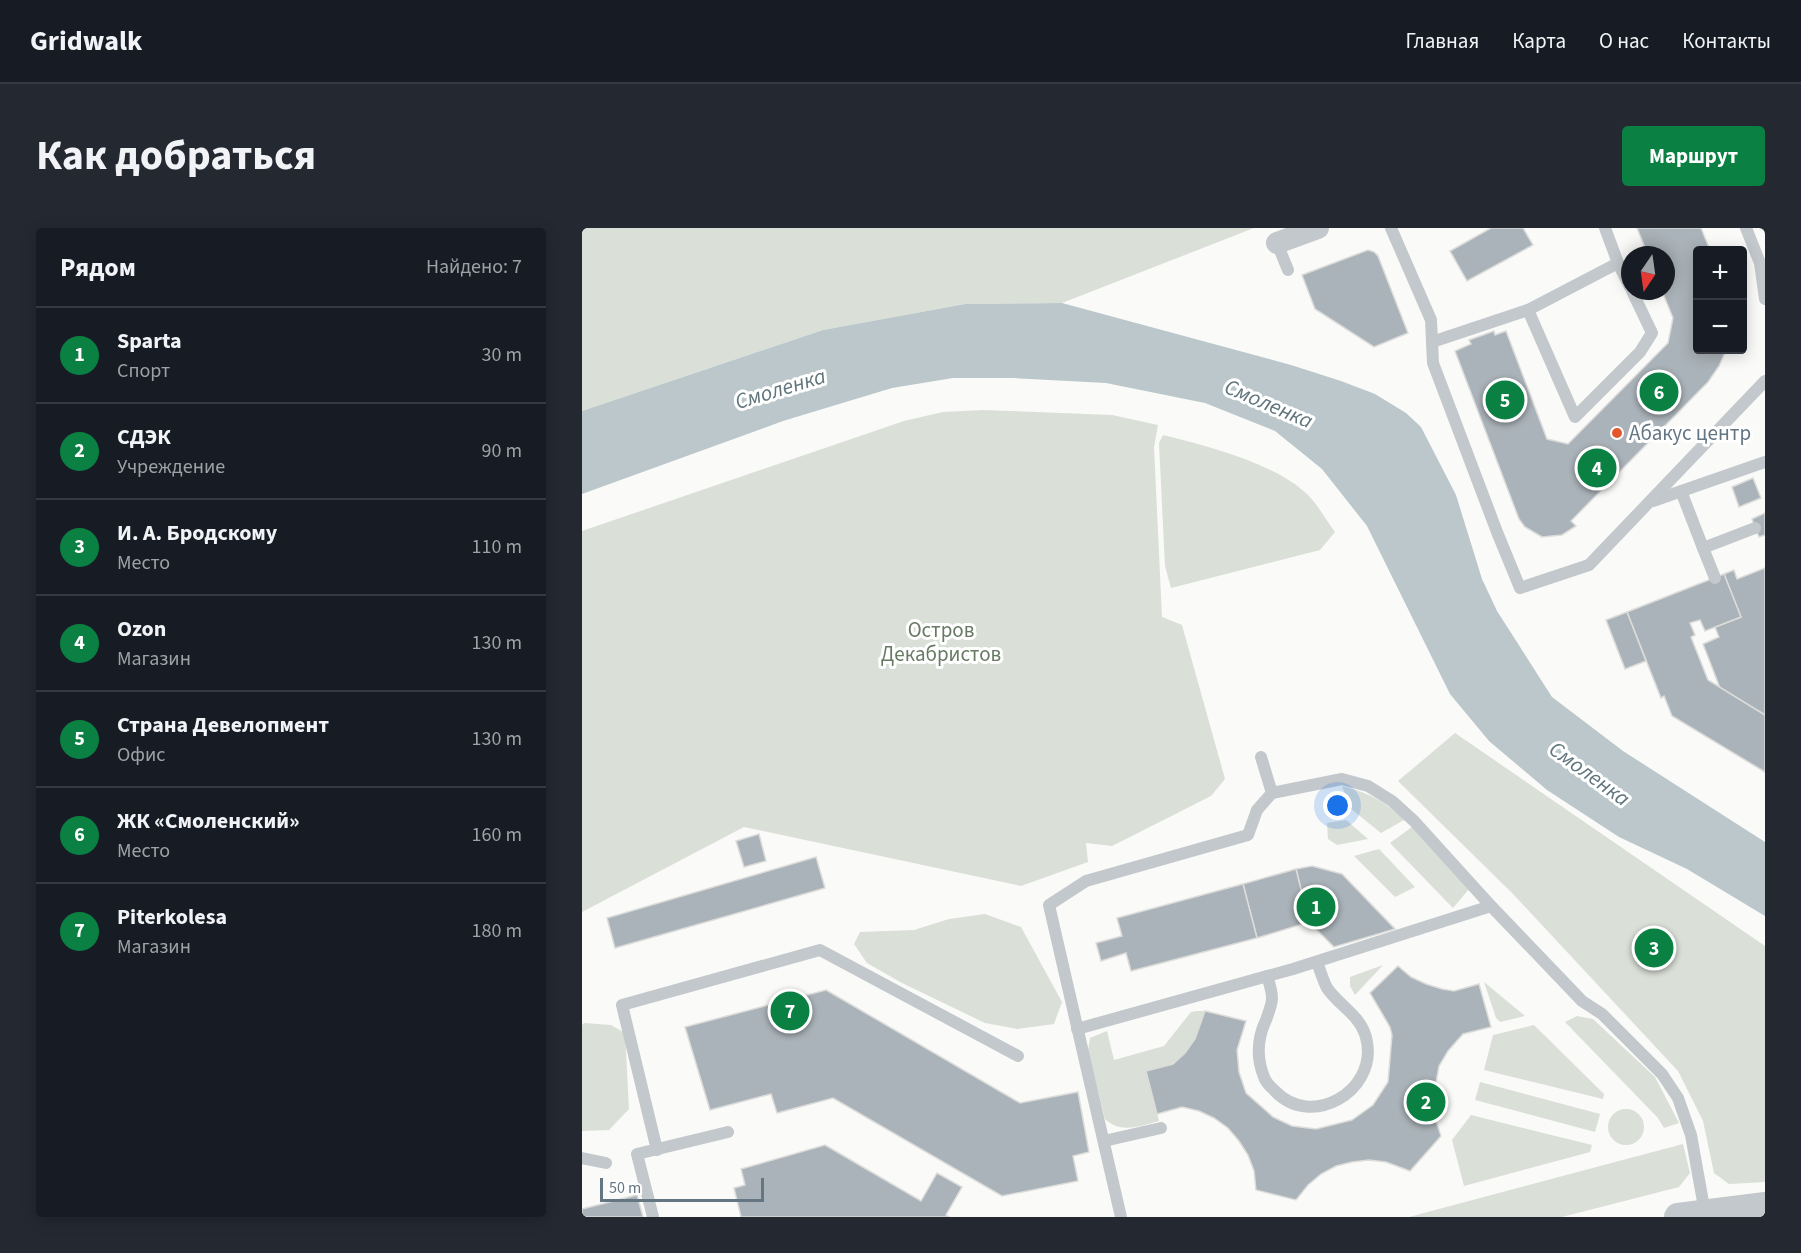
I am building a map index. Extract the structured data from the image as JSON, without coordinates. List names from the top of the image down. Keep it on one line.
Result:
{"water":["Смоленка"],"parks":["Остров Декабристов"],"places":["Абакус центр"],"scale_bar":"50 m","north":"bottom","page":{"header":"Gridwalk","nav":["Главная","Карта","О нас","Контакты"],"title":"Как добраться","buttons":"Маршрут","heading":["Рядом","Найдено: 7"],"map_buttons":["+","−"],"list":[{"mark":"1","name":"Sparta","note":"Спорт","value":"30 m"},{"mark":"2","name":"СДЭК","note":"Учреждение","value":"90 m"},{"mark":"3","name":"И. А. Бродскому","note":"Место","value":"110 m"},{"mark":"4","name":"Ozon","note":"Магазин","value":"130 m"},{"mark":"5","name":"Страна Девелопмент","note":"Офис","value":"130 m"},{"mark":"6","name":"ЖК «Смоленский»","note":"Место","value":"160 m"},{"mark":"7","name":"Piterkolesa","note":"Магазин","value":"180 m"}],"pins":["6","5","4","1","3","7","2"],"scale":"50 m"}}
